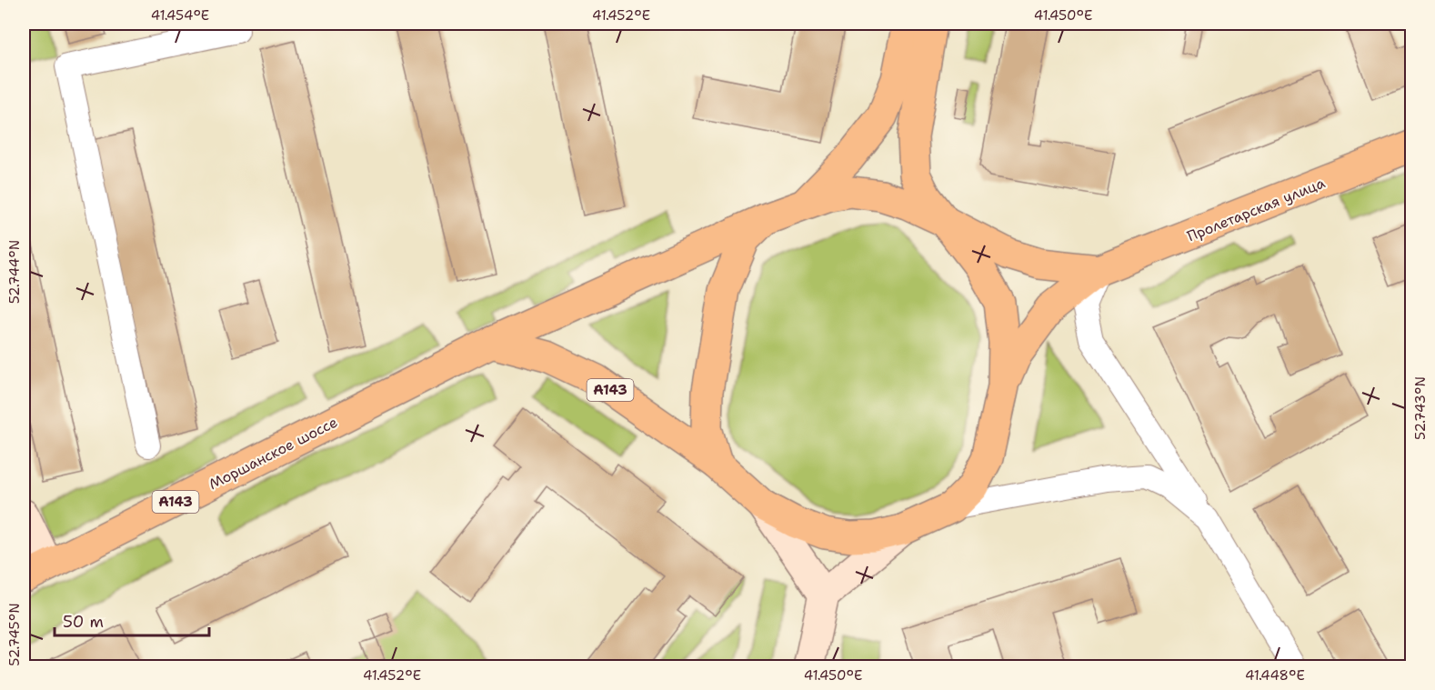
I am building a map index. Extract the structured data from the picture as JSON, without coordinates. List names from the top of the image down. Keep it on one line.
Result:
{"streets":{"main road":["Пролетарская улица","А143","Моршанское шоссе"]},"crossings":[["Пролетарская улица","Моршанское шоссе"],["А143","Моршанское шоссе"]],"scale_bar":"50 m","coordinates":["41.454°E","41.452°E","41.450°E","52.744°N","52.743°N","52.745°N","41.448°E"]}
